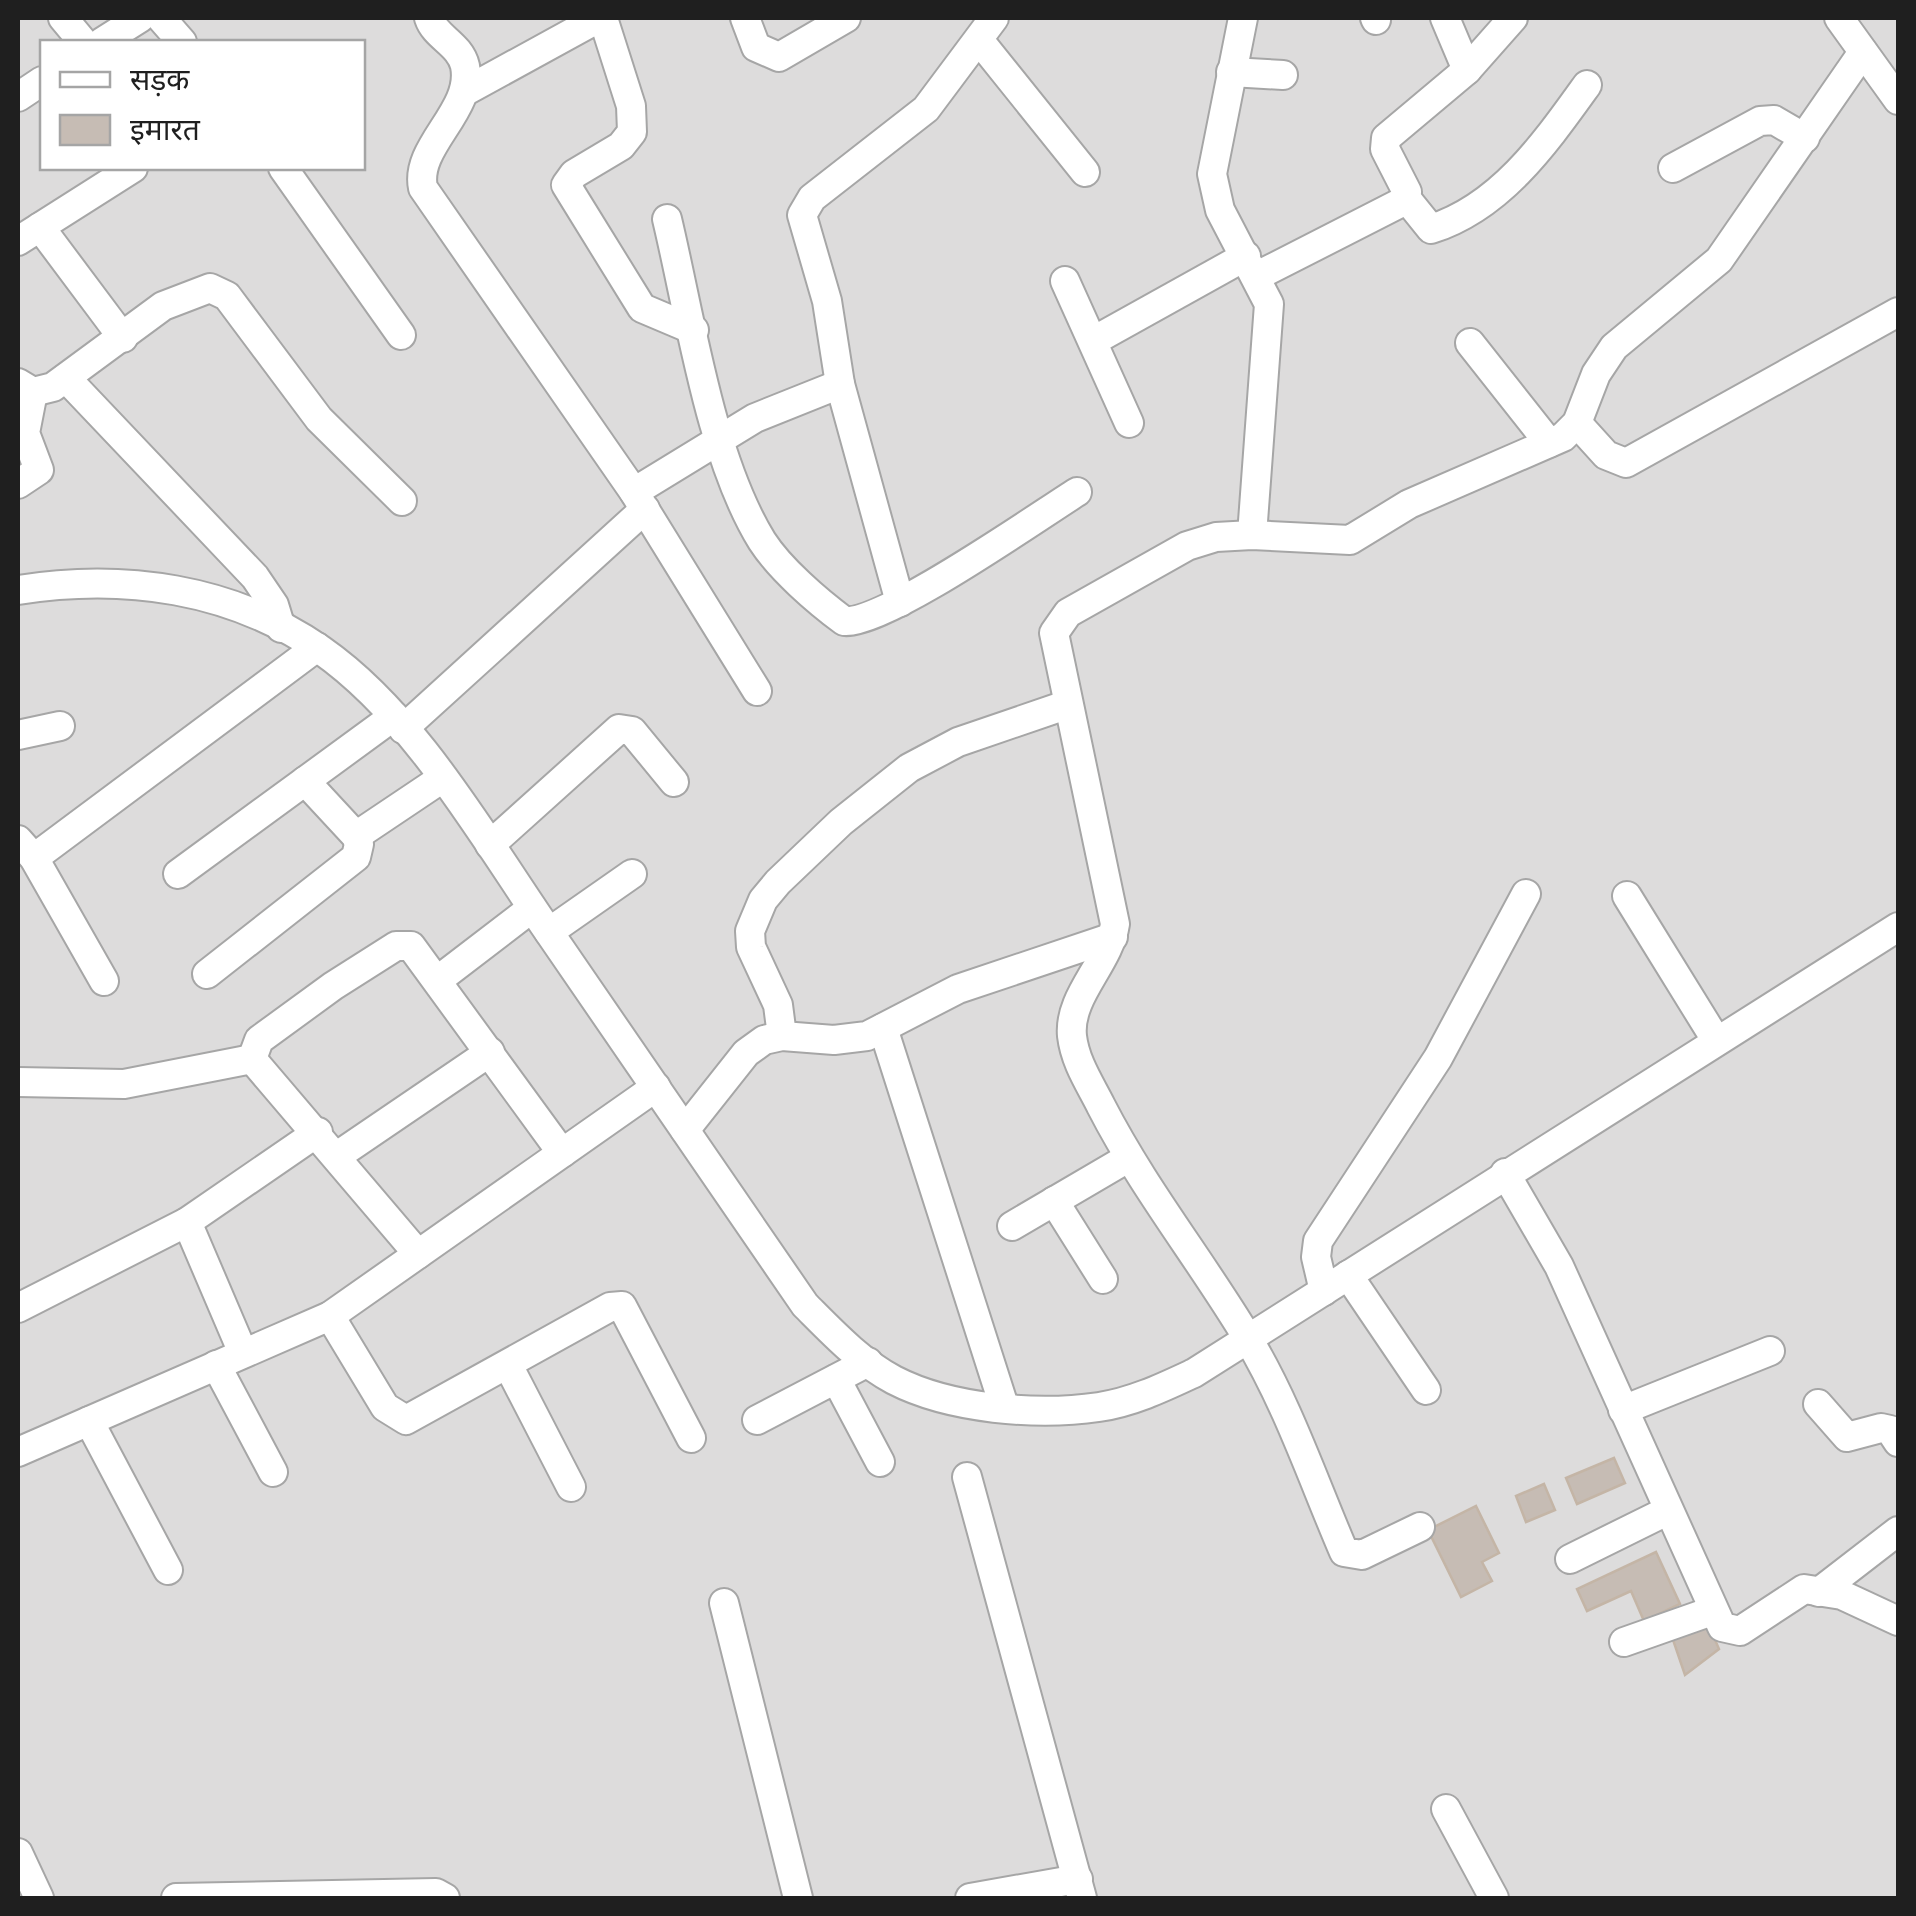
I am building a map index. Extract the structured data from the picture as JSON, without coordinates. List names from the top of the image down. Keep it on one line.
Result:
{"legend":["सड़क","इमारत"]}
